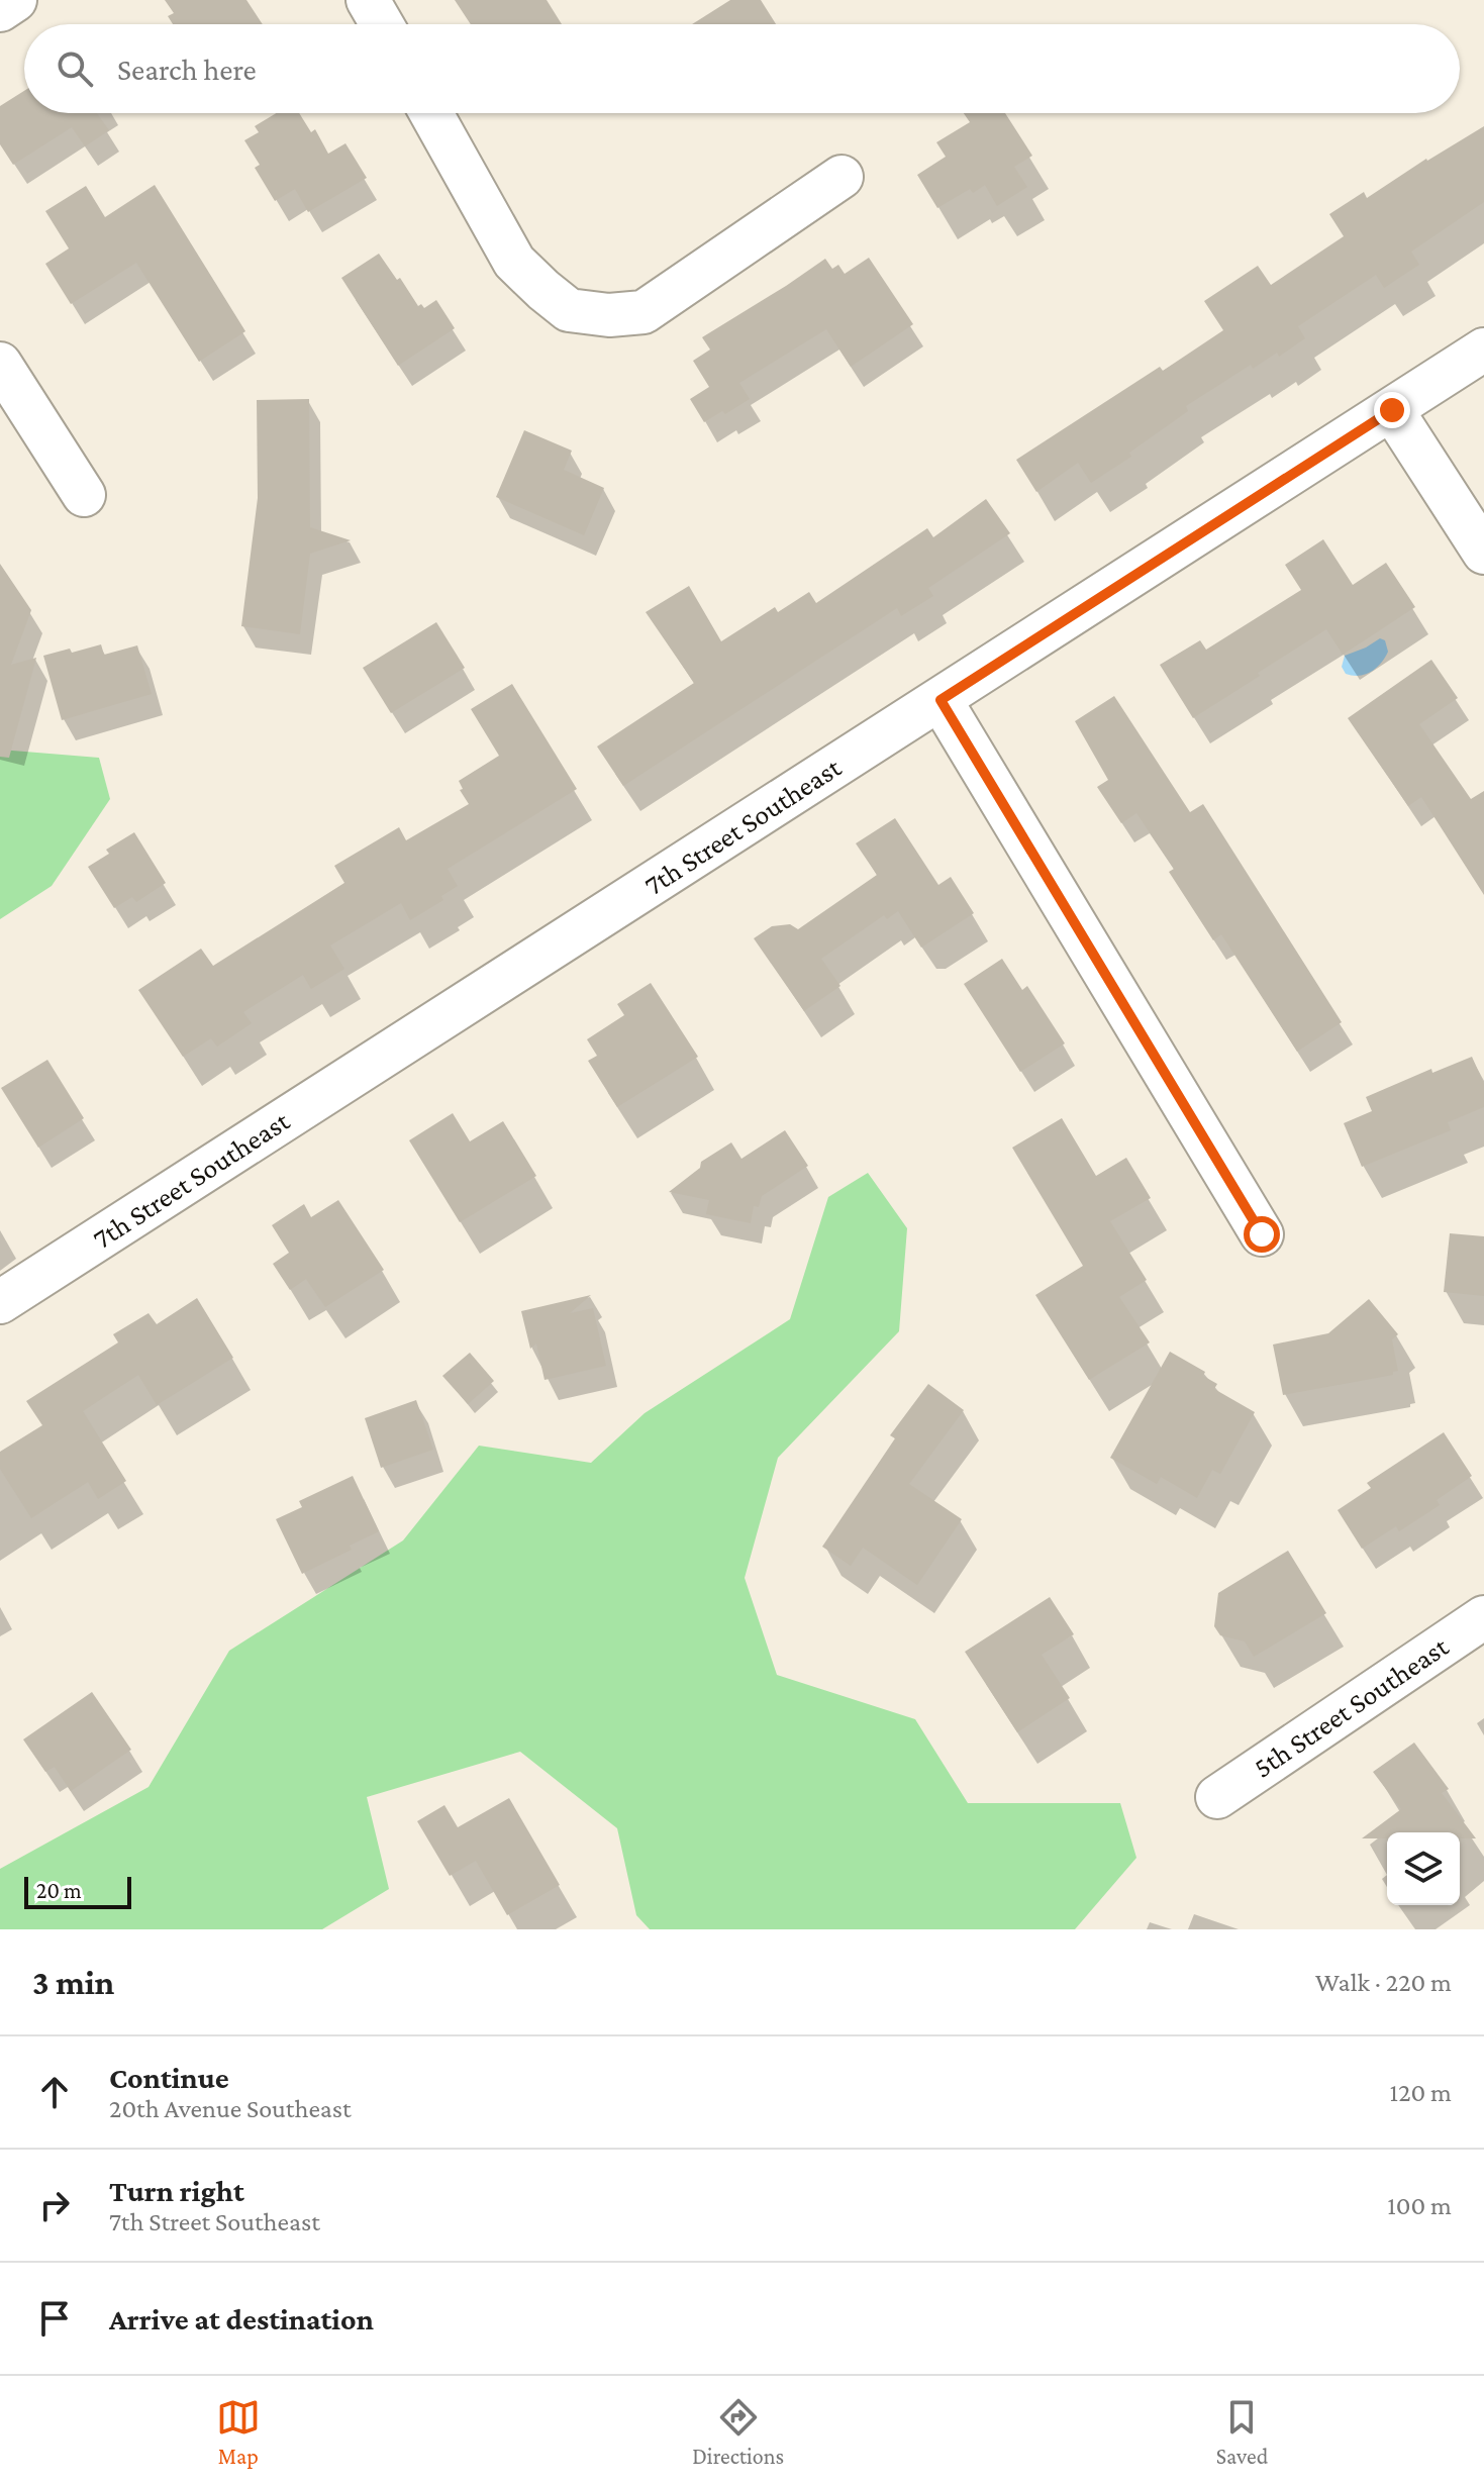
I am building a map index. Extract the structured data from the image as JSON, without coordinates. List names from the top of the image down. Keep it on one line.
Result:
{"streets":{"street":["7th Street Southeast","5th Street Southeast"]},"scale_bar":"20 m","page":{"search":"Search here","scale":"20 m","heading":["3 min","Walk · 220 m"],"list":[["Continue","20th Avenue Southeast","120 m"],["Turn right","7th Street Southeast","100 m"],"Arrive at destination"],"nav":["Map","Directions","Saved"]}}
